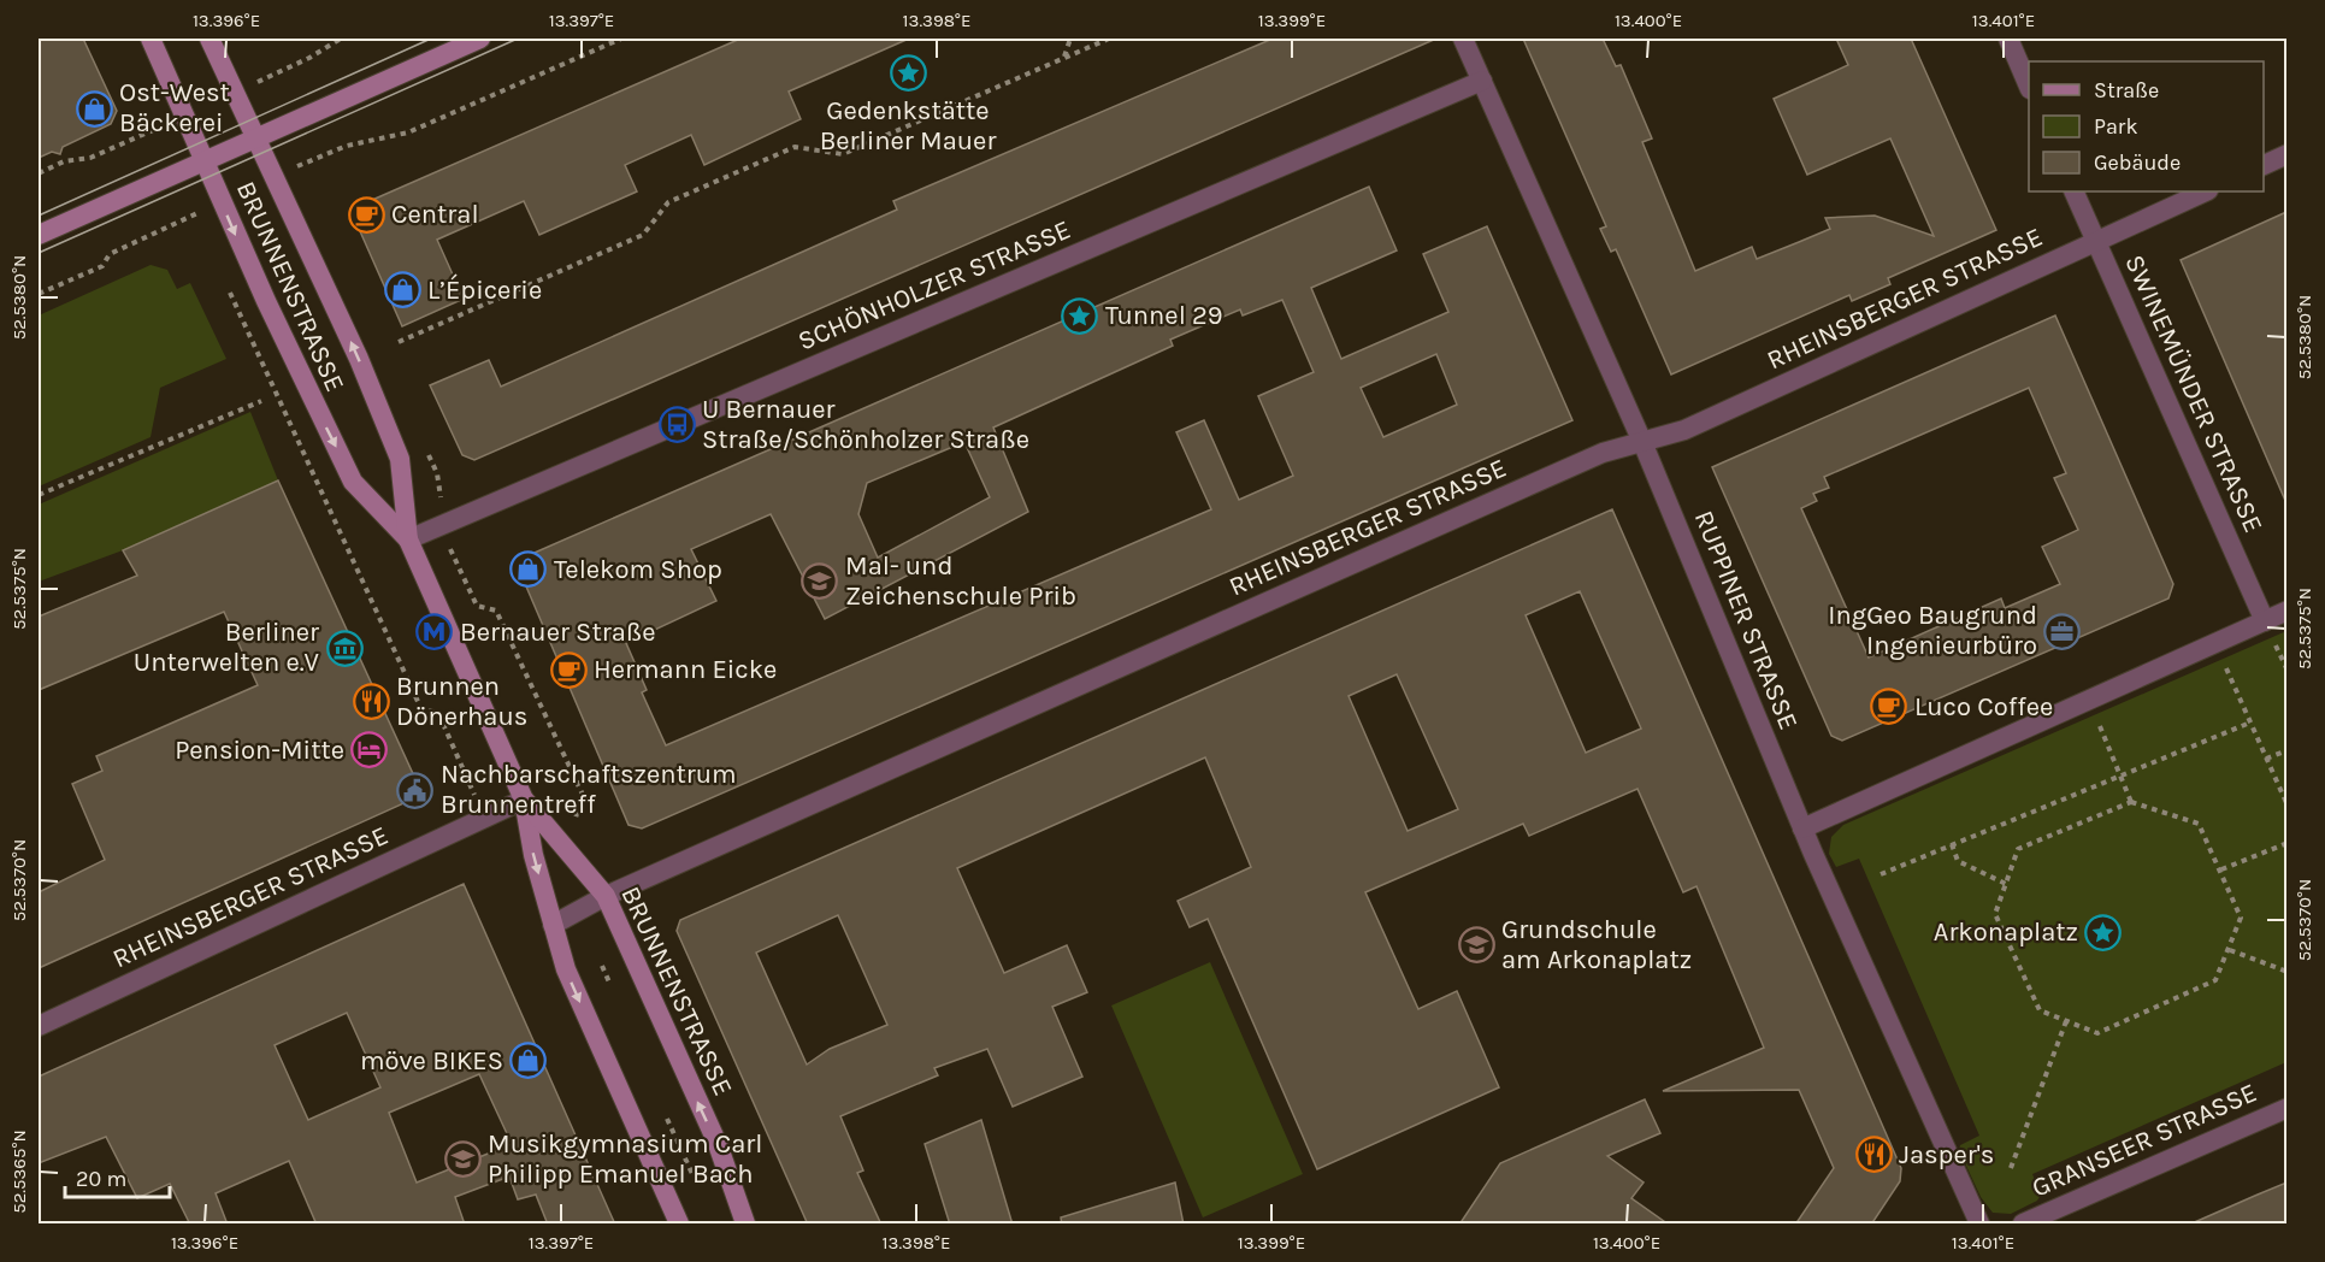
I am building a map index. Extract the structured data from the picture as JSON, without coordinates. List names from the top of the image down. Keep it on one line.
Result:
{"streets":{"main road":["BRUNNENSTRASSE"],"street":["SCHÖNHOLZER STRASSE","RHEINSBERGER STRASSE","SWINEMÜNDER STRASSE","RUPPINER STRASSE","GRANSEER STRASSE"]},"crossings":[["SCHÖNHOLZER STRASSE","BRUNNENSTRASSE"],["SCHÖNHOLZER STRASSE","RUPPINER STRASSE"],["BRUNNENSTRASSE","RHEINSBERGER STRASSE"],["RHEINSBERGER STRASSE","SWINEMÜNDER STRASSE"],["RHEINSBERGER STRASSE","RUPPINER STRASSE"]],"places":{"place":["Gedenkstätte Berliner Mauer","Tunnel 29","Arkonaplatz"],"shop":["Ost-West Bäckerei","L’Épicerie","Telekom Shop","möve BIKES"],"cafe":["Central","Hermann Eicke","Luco Coffee"],"bus stop":["U Bernauer Straße/Schönholzer Straße"],"school or university":["Mal- und Zeichenschule Prib","Grundschule am Arkonaplatz","Musikgymnasium Carl Philipp Emanuel Bach"],"office":["IngGeo Baugrund Ingenieurbüro"],"metro station":["Bernauer Straße"],"museum":["Berliner Unterwelten e.V"],"restaurant":["Brunnen Dönerhaus","Jasper's"],"hotel":["Pension-Mitte"],"public building":["Nachbarschaftszentrum Brunnentreff"]},"legend":["Straße","Park","Gebäude"],"scale_bar":"20 m","coordinates":["13.396°E","13.397°E","13.398°E","13.399°E","13.400°E","13.401°E","52.5380°N","52.5375°N","52.5370°N","52.5365°N"]}
